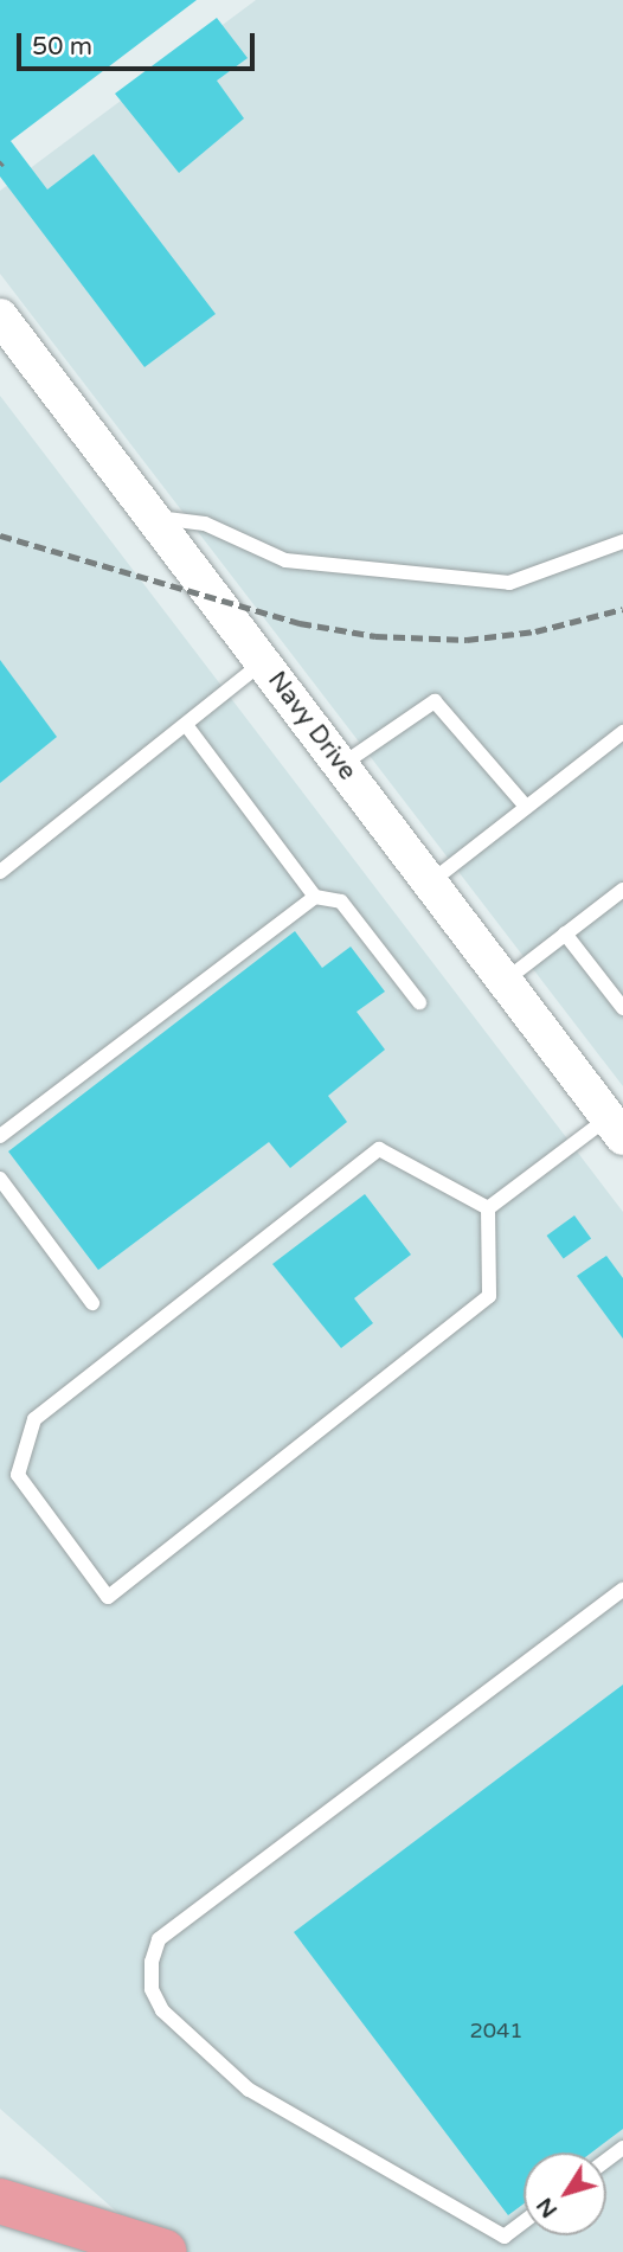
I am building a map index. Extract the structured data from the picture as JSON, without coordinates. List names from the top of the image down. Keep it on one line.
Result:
{"streets":{"street":["Navy Drive"]},"house_numbers":["2041"],"scale_bar":"50 m","north":"bottom left"}
